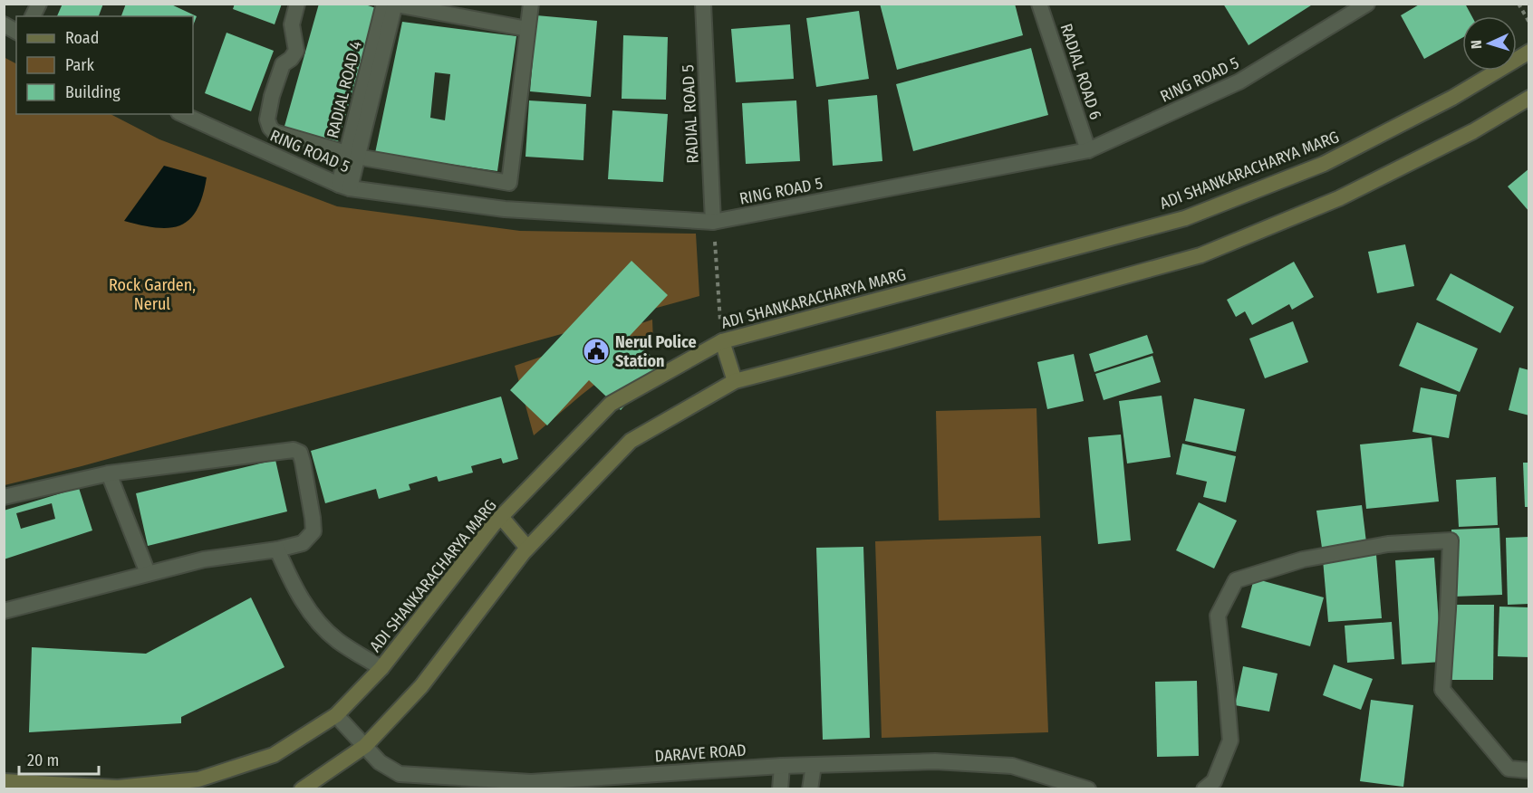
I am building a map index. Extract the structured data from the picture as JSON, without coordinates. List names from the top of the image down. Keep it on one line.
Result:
{"streets":{"main road":["ADI SHANKARACHARYA MARG"],"street":["RADIAL ROAD 6","RING ROAD 5","RADIAL ROAD 4","RADIAL ROAD 5","DARAVE ROAD"]},"crossings":[["RADIAL ROAD 6","RING ROAD 5"],["RING ROAD 5","RADIAL ROAD 4"],["RING ROAD 5","RADIAL ROAD 5"],["ADI SHANKARACHARYA MARG","DARAVE ROAD"]],"parks":["Rock Garden, Nerul"],"places":{"public building":["Nerul Police Station"]},"legend":["Road","Park","Building"],"scale_bar":"20 m","north":"left"}
